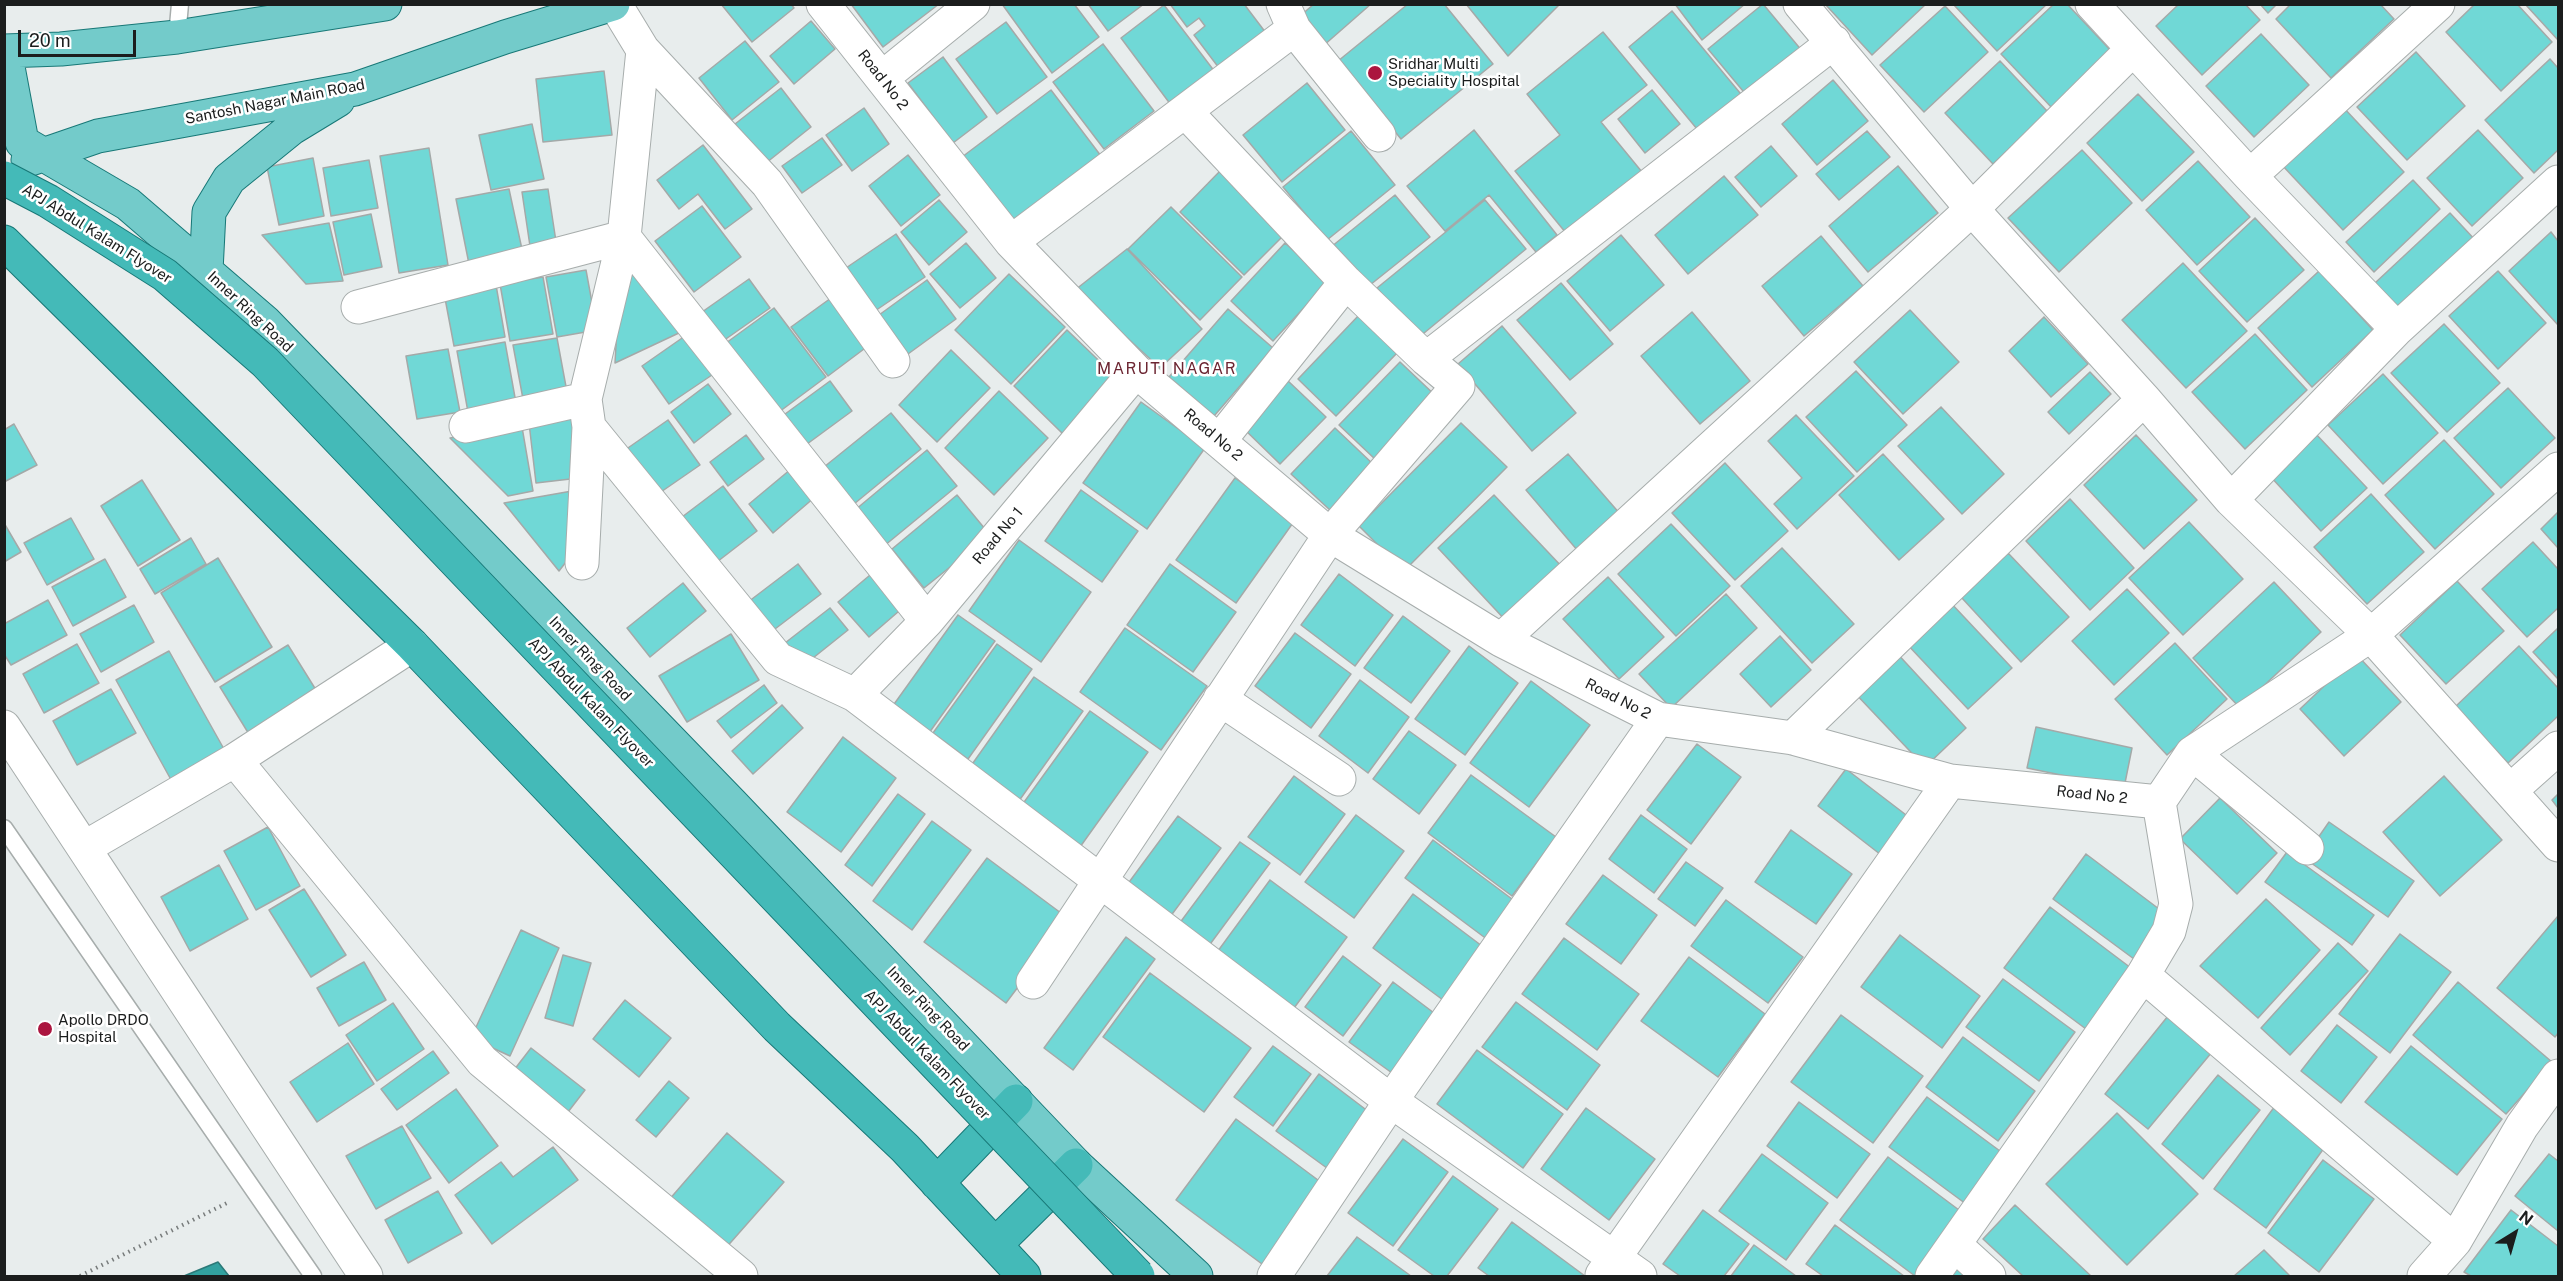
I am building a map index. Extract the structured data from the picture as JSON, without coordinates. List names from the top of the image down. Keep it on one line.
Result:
{"streets":{"highway":["APJ Abdul Kalam Flyover"],"main road":["Santosh Nagar Main ROad","Inner Ring Road"],"street":["Road No 2","Road No 1"]},"crossings":[["Road No 2","Road No 1"],["Santosh Nagar Main ROad","Inner Ring Road"]],"districts":["MARUTI NAGAR"],"places":["Sridhar Multi Speciality Hospital","Apollo DRDO Hospital"],"scale_bar":"20 m","north":"top right"}
